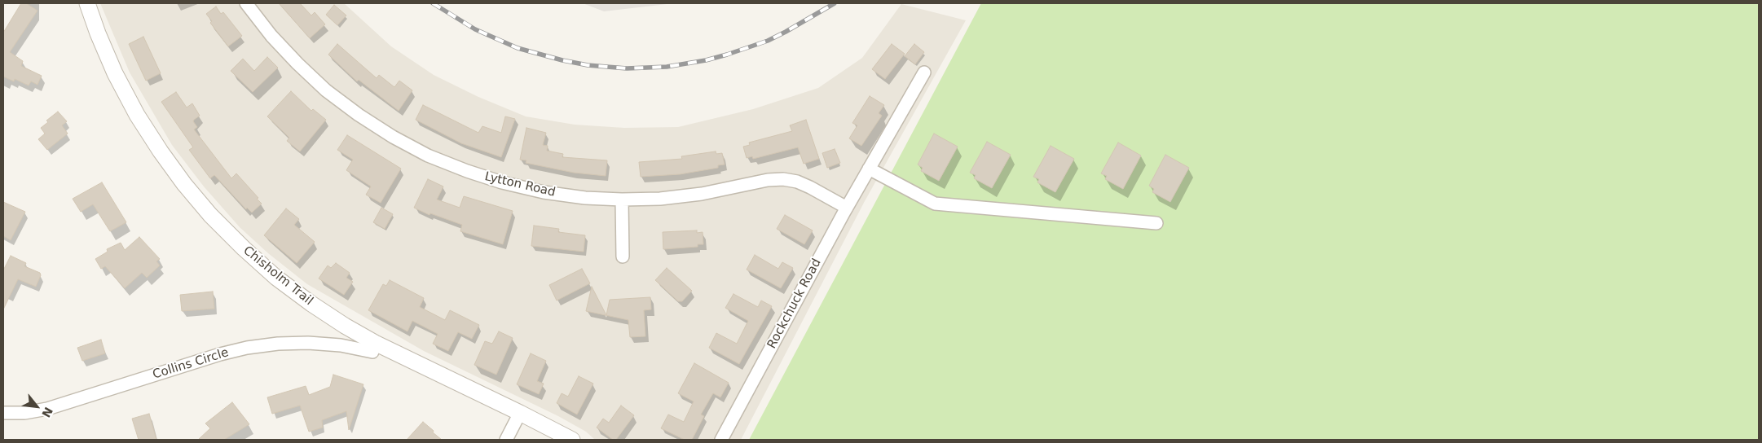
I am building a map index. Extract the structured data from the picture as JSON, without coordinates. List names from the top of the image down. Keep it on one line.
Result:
{"streets":{"street":["Lytton Road","Chisholm Trail","Rockchuck Road","Collins Circle"]},"crossings":[["Lytton Road","Rockchuck Road"],["Chisholm Trail","Collins Circle"]],"north":"bottom right"}
